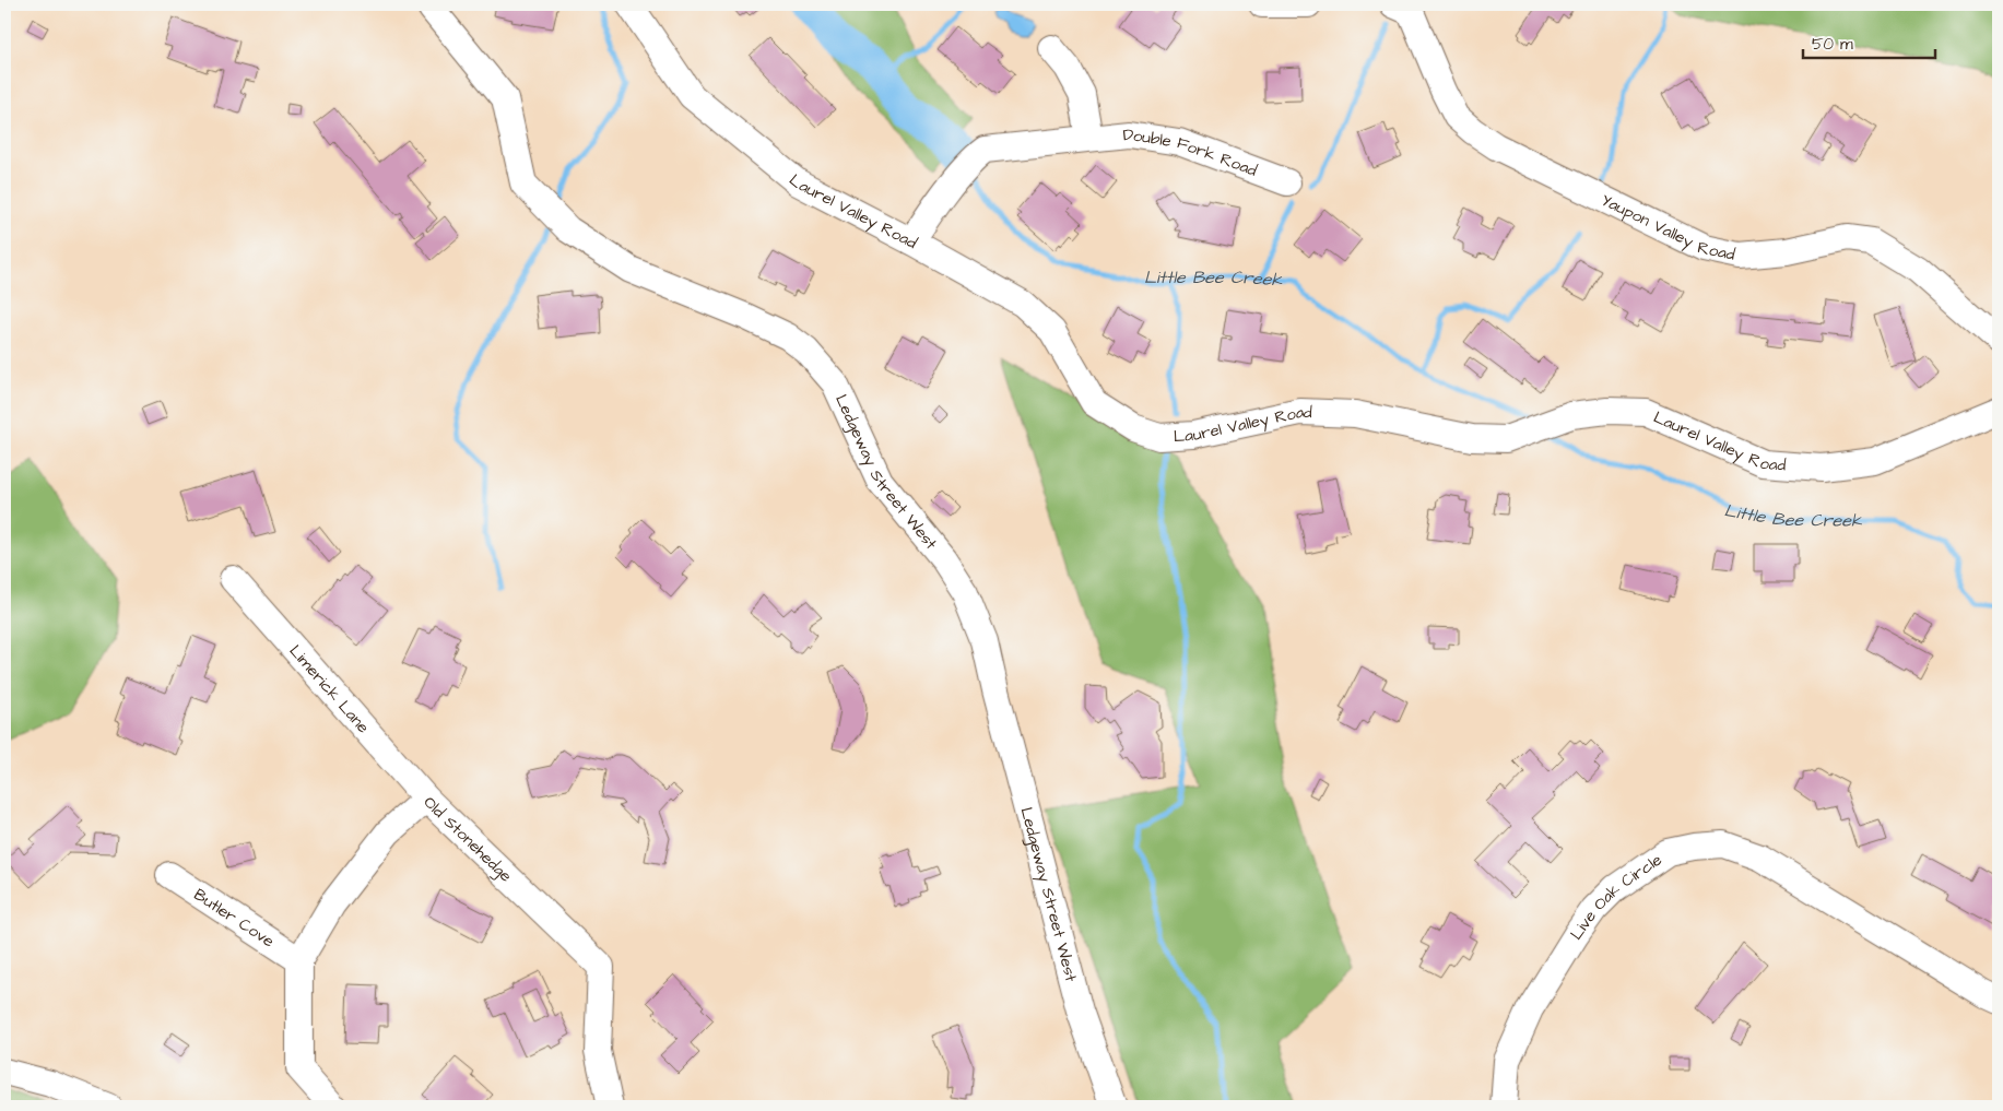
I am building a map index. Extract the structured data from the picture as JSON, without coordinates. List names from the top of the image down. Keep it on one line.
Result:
{"streets":{"street":["Double Fork Road","Laurel Valley Road","Yaupon Valley Road","Ledgeway Street West","Limerick Lane","Old Stonehedge","Live Oak Circle","Butler Cove"]},"crossings":[["Double Fork Road","Laurel Valley Road"],["Limerick Lane","Old Stonehedge"],["Old Stonehedge","Butler Cove"]],"water":["Little Bee Creek"],"scale_bar":"50 m"}
